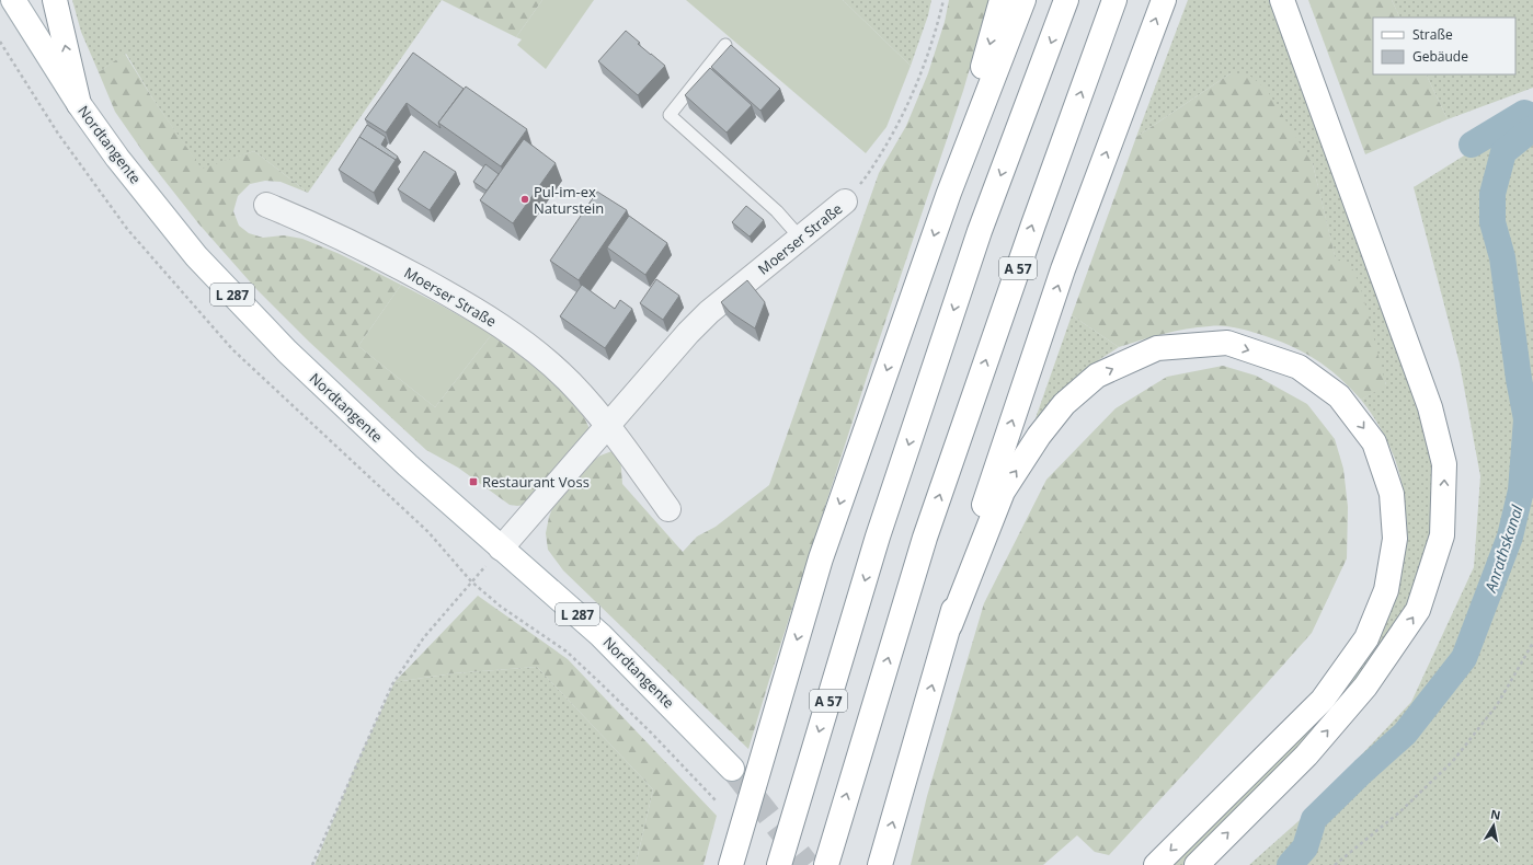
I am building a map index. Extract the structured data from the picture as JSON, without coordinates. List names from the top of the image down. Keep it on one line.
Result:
{"streets":{"main road":["Nordtangente","A 57","L 287"],"street":["Moerser Straße"]},"crossings":[["Nordtangente","Moerser Straße"]],"water":["Anrathskanal"],"places":{"other":["Pul-im-ex Naturstein"],"transit":["Restaurant Voss"]},"legend":["Straße","Gebäude"],"north":"top"}
